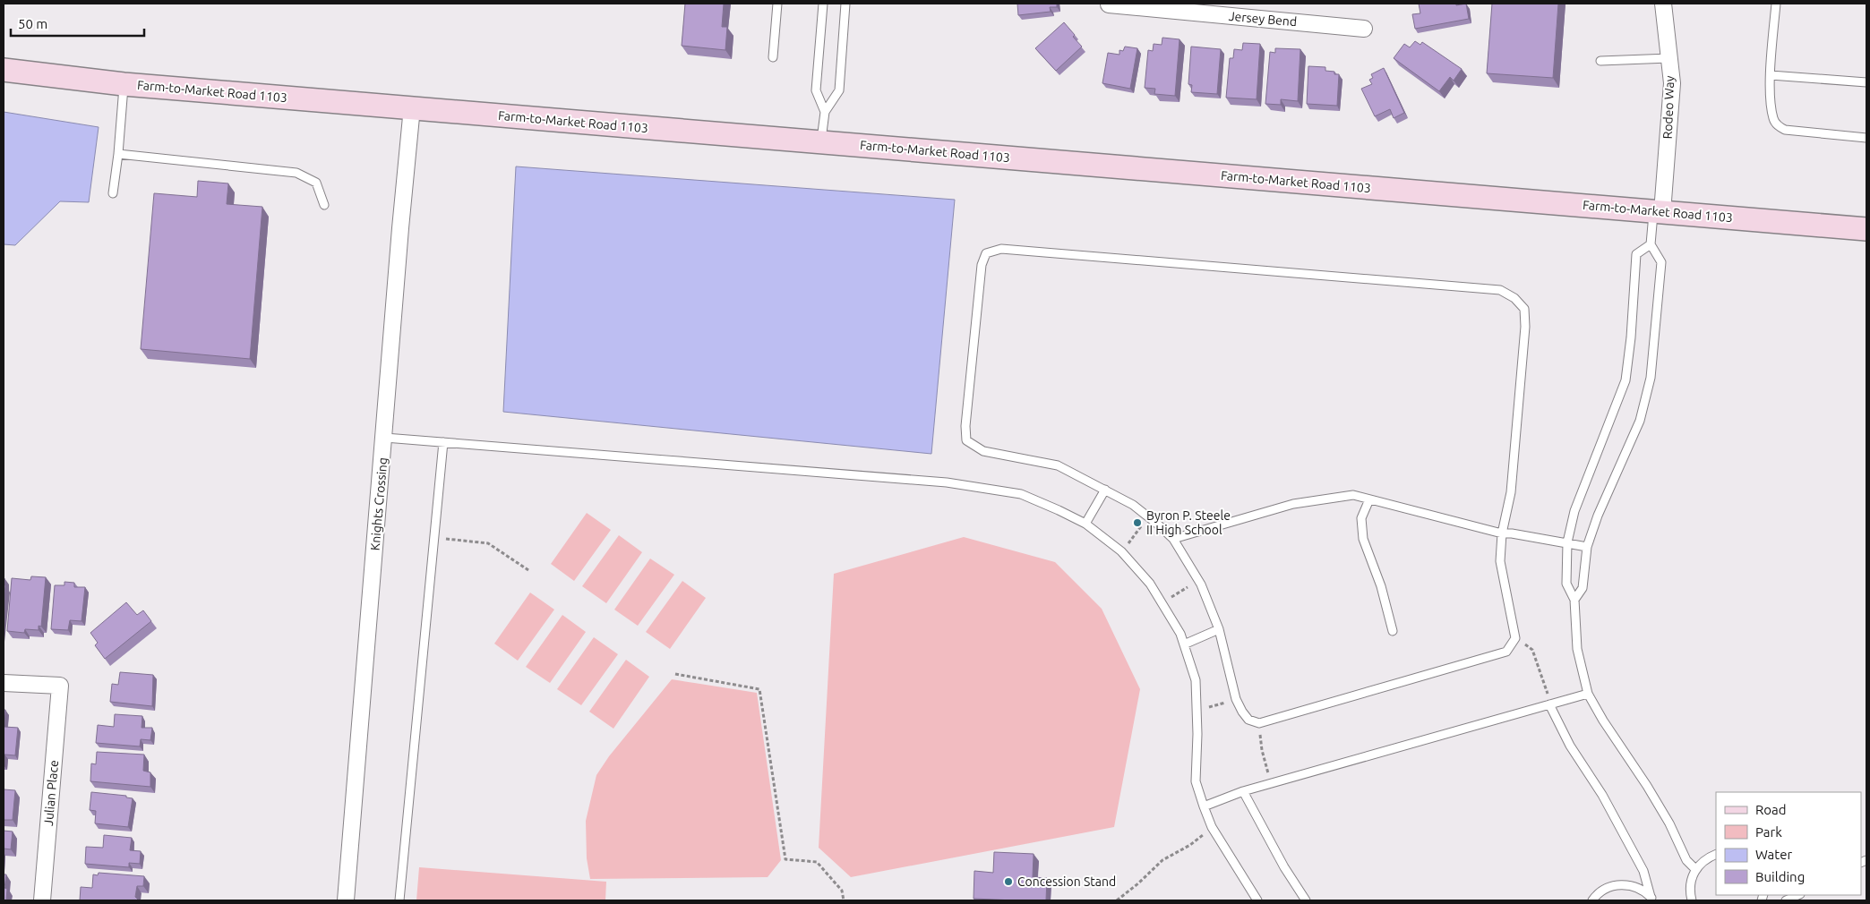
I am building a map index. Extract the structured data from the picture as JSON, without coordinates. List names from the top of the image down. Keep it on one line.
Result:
{"streets":{"main road":["Farm-to-Market Road 1103"],"street":["Jersey Bend","Rodeo Way","Knights Crossing","Julian Place"]},"crossings":[["Farm-to-Market Road 1103","Rodeo Way"],["Farm-to-Market Road 1103","Knights Crossing"]],"places":["Byron P. Steele II High School","Concession Stand"],"legend":["Road","Park","Water","Building"],"scale_bar":"50 m"}
